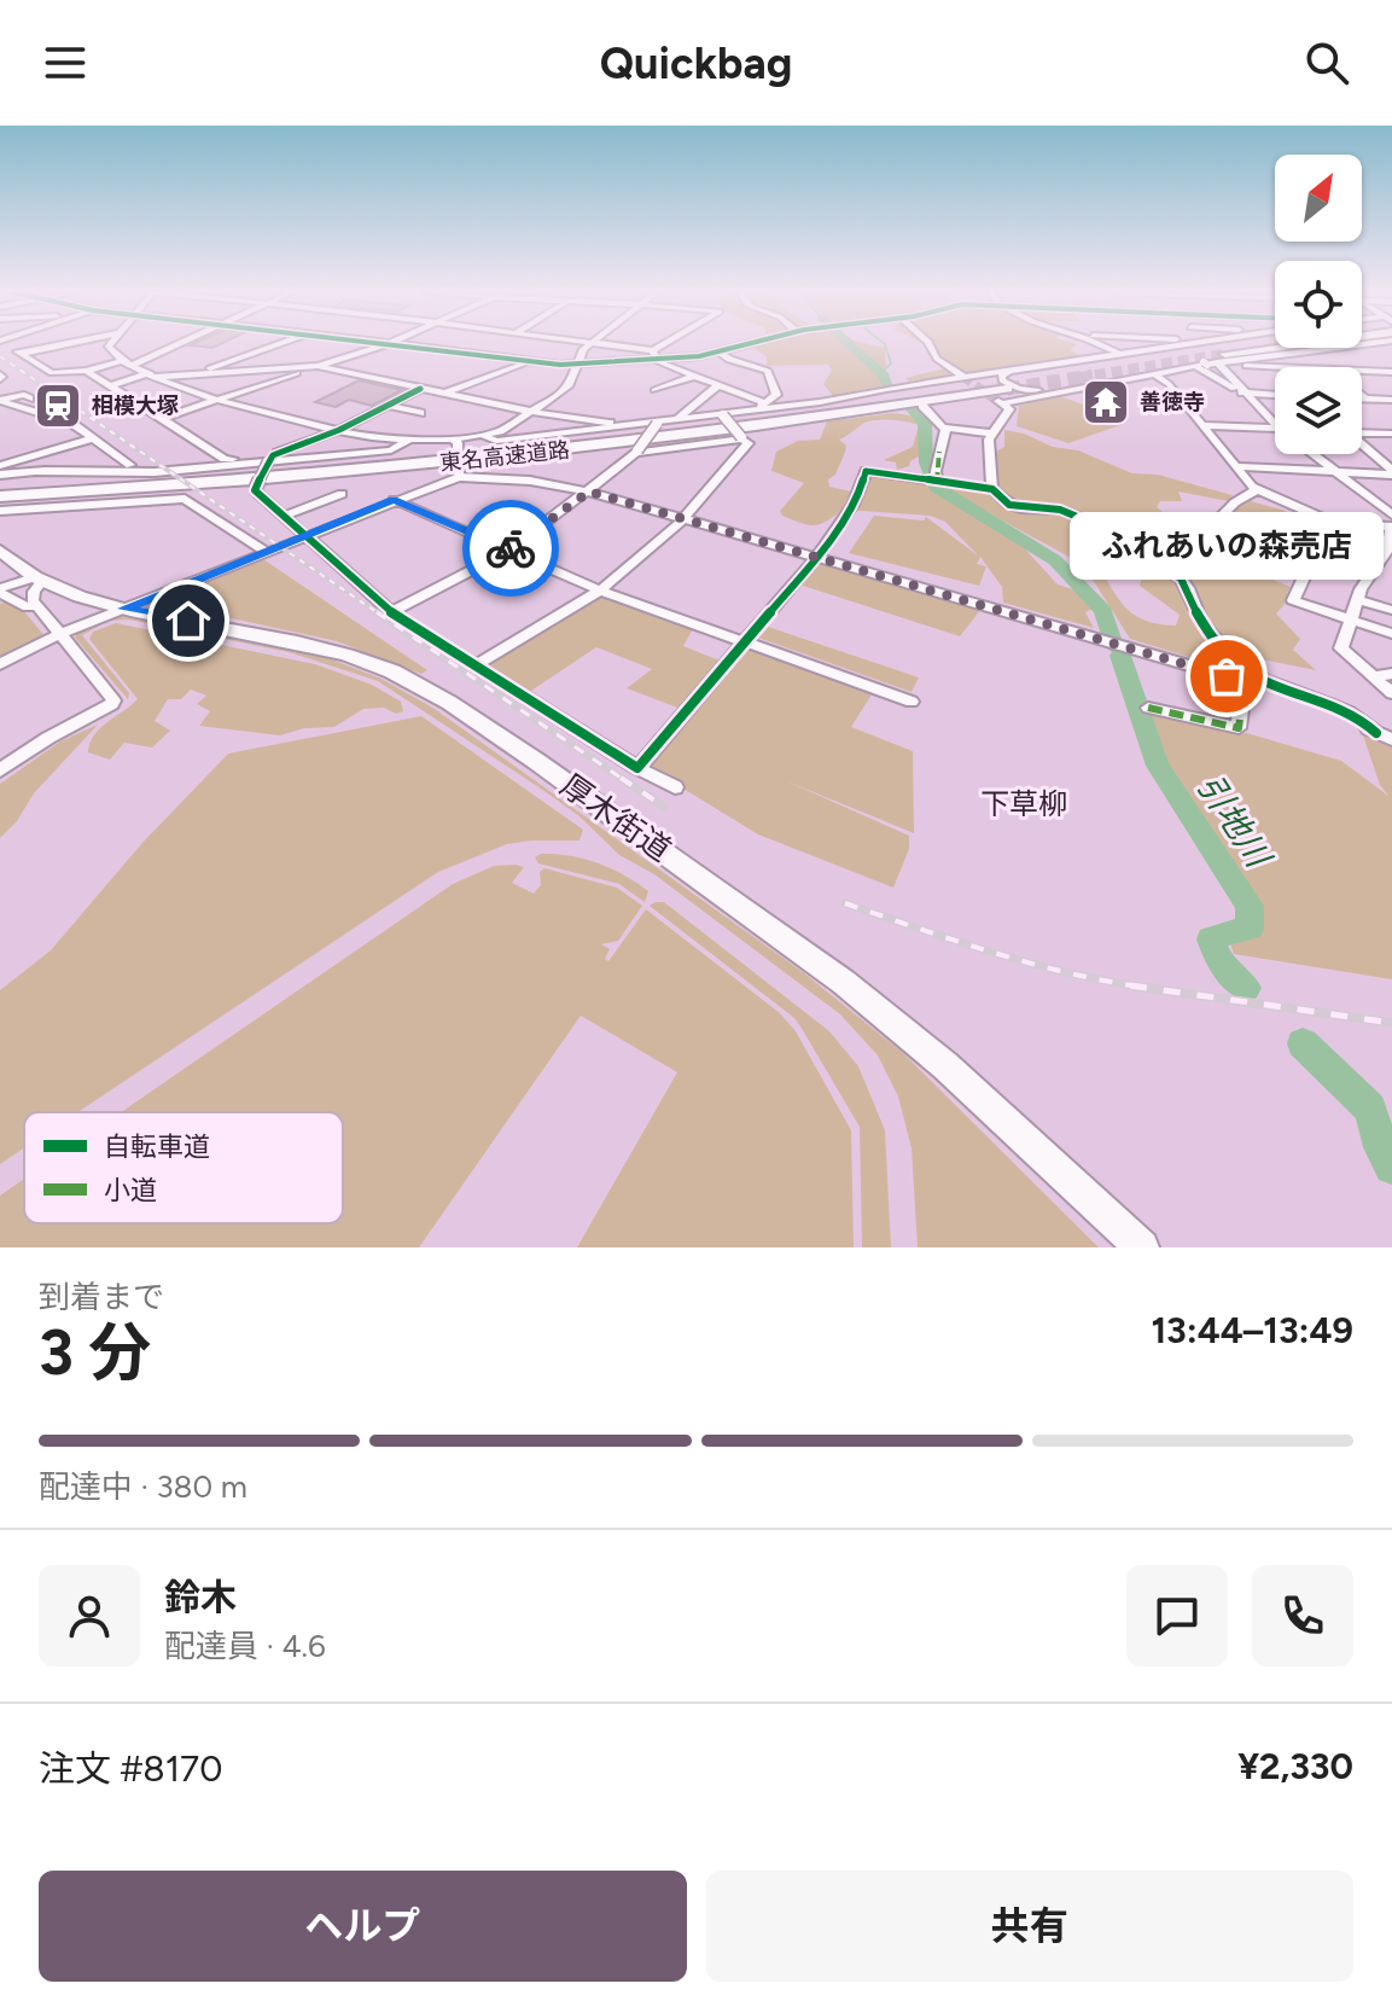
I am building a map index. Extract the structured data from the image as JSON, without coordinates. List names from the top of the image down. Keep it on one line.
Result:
{"streets":{"highway":["東名高速道路"],"main road":["厚木街道"]},"districts":["下草柳"],"water":["引地川"],"places":{"temple":["善徳寺"],"station":["相模大塚"],"other":["ふれあいの森売店"]},"legend":["自転車道","小道"],"north":"top right","page":{"header":"Quickbag","bubble":"ふれあいの森売店","heading":["3 分","到着まで","13:44–13:49"],"panel":["鈴木","配達員 · 4.6","注文 #8170","¥2,330"],"bar":"配達中 · 380 m","buttons":["ヘルプ","共有"]}}
